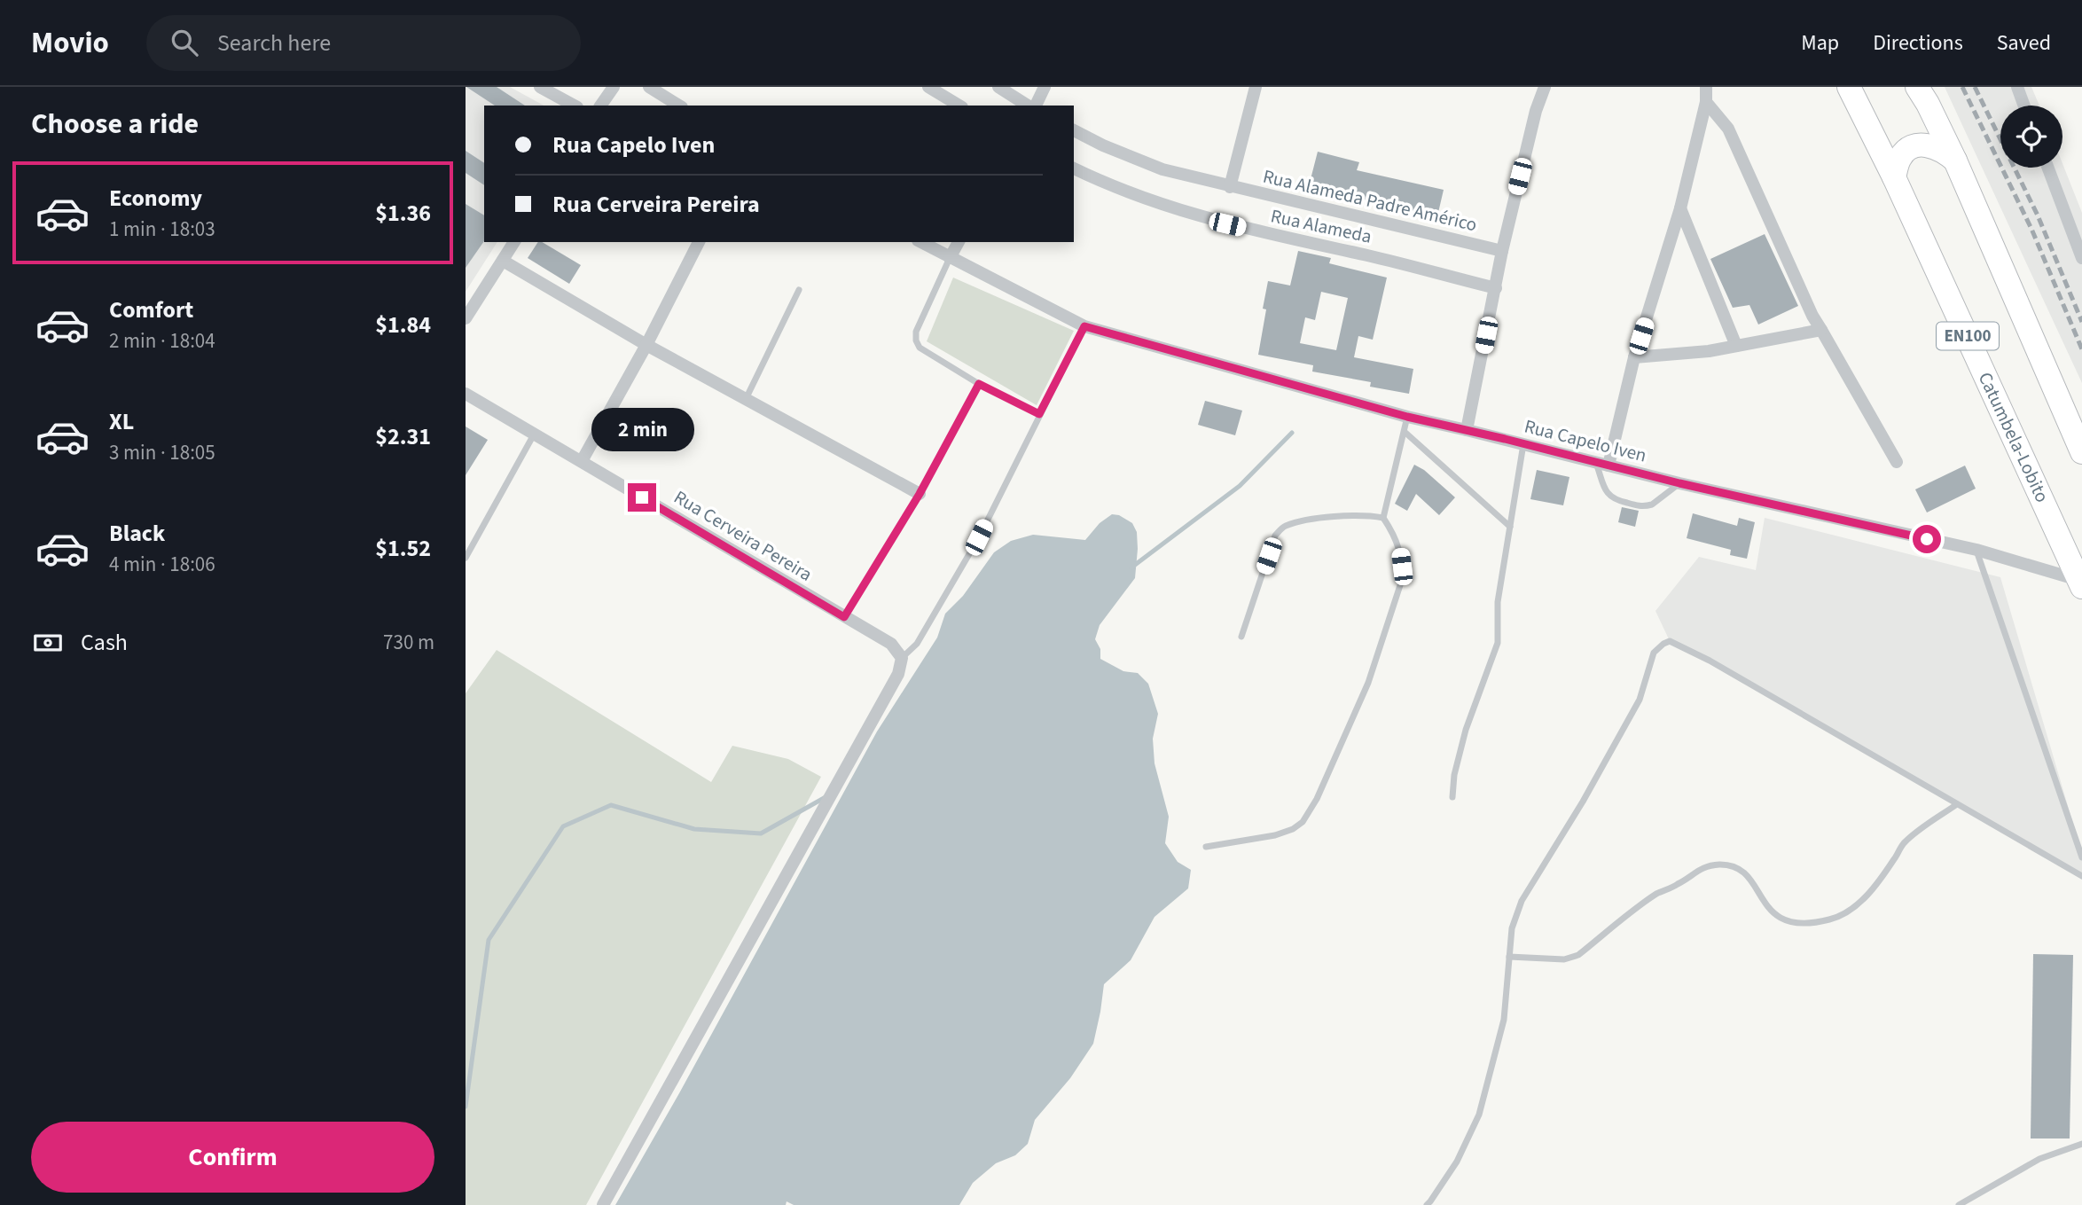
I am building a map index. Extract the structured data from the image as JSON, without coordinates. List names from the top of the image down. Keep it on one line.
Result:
{"streets":{"highway":["EN100","Catumbela-Lobito"],"street":["Rua Alameda Padre Américo","Rua Alameda","Rua Capelo Iven","Rua Cerveira Pereira"]},"crossings":[["Catumbela-Lobito","Rua Capelo Iven"]],"page":{"header":"Movio","search":"Search here","nav":["Map","Directions","Saved"],"heading":"Choose a ride","banner":["Rua Capelo Iven","Rua Cerveira Pereira"],"list":[{"name":"Economy","note":"1 min · 18:03","value":"$1.36"},{"name":"Comfort","note":"2 min · 18:04","value":"$1.84"},{"name":"XL","note":"3 min · 18:05","value":"$2.31"},{"name":"Black","note":"4 min · 18:06","value":"$1.52"}],"bubble":"2 min","pay":["Cash","730 m"],"buttons":"Confirm"}}
